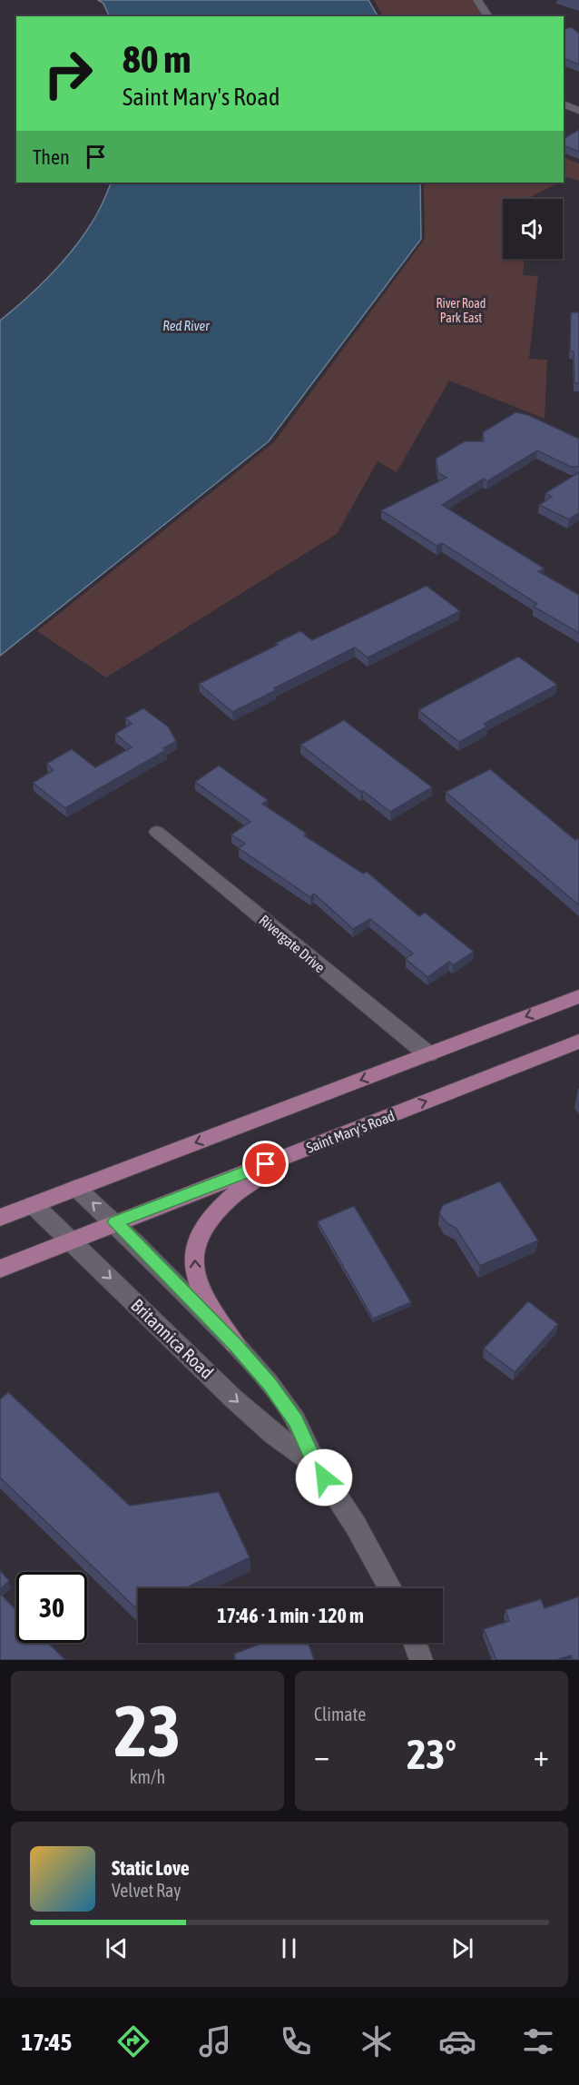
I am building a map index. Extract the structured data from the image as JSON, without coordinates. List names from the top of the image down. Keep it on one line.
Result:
{"streets":{"main road":["Saint Mary's Road"],"street":["Rivergate Drive","Britannica Road"]},"crossings":[["Saint Mary's Road","Britannica Road"]],"water":["Red River"],"parks":["River Road Park East"],"page":{"turn":["80 m","Saint Mary's Road"],"then":"Then","limit":"30","trip":"17:46 · 1 min · 120 m","tile":[["23","km/h"],"Climate"],"heat":["−","23°","+"],"song":["Static Love","Velvet Ray"],"tabs":"17:45"}}
